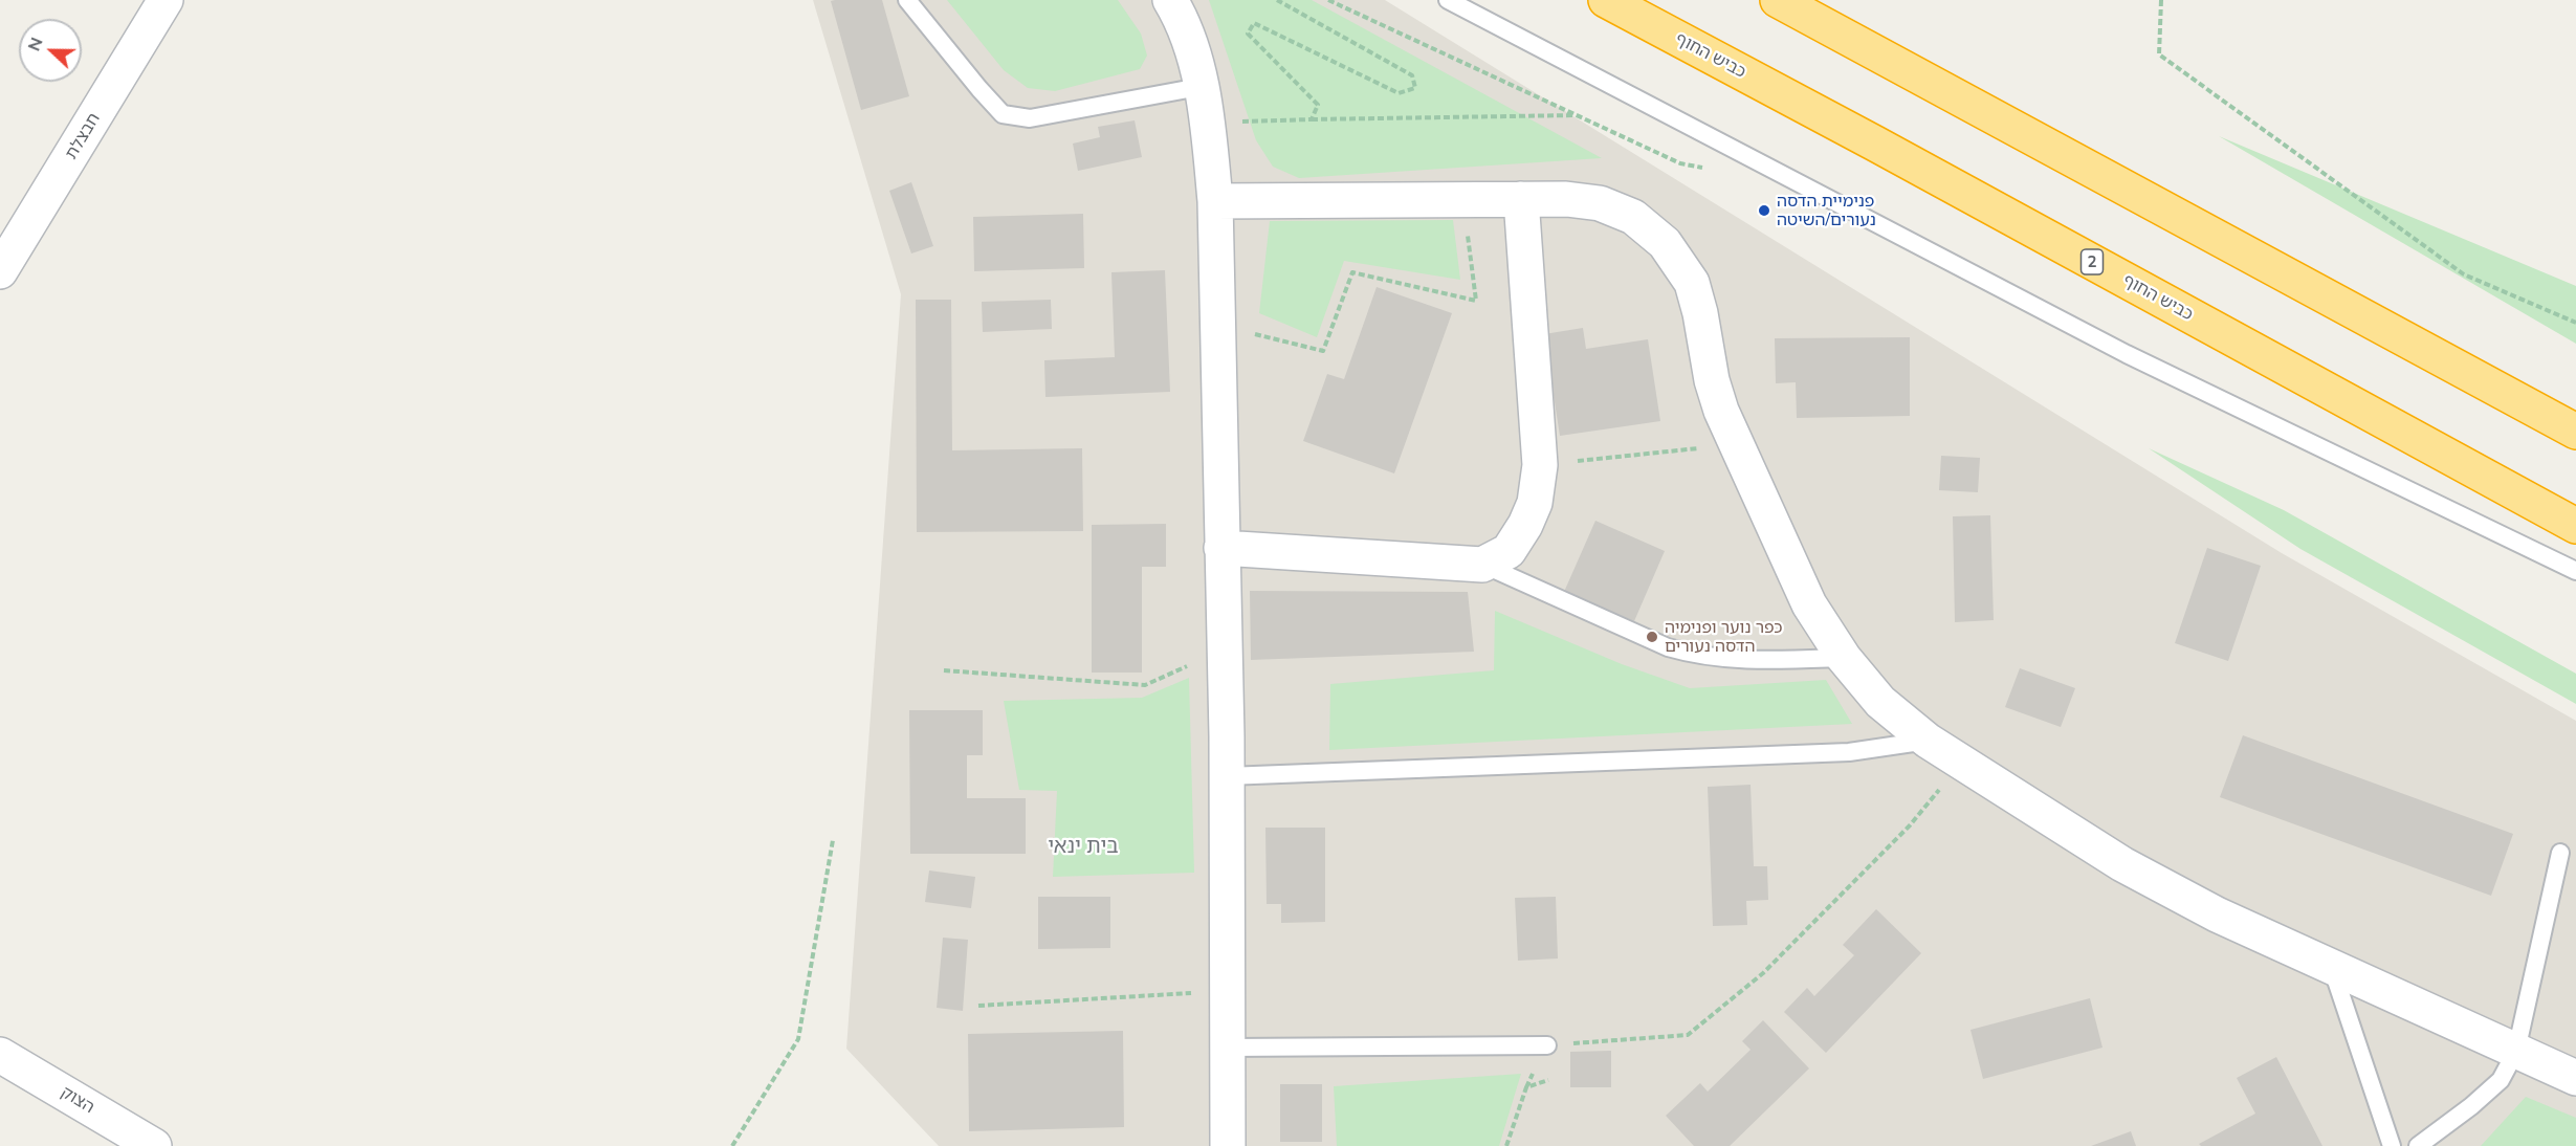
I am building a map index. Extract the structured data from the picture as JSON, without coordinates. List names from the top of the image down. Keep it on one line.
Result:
{"streets":{"highway":["כביש החוף","2"],"street":["חבצלת","הצוק"]},"districts":["בית ינאי"],"places":["פנימיית הדסה נעורים/השיטה","כפר נוער ופנימיה הדסה נעורים"],"north":"left"}
